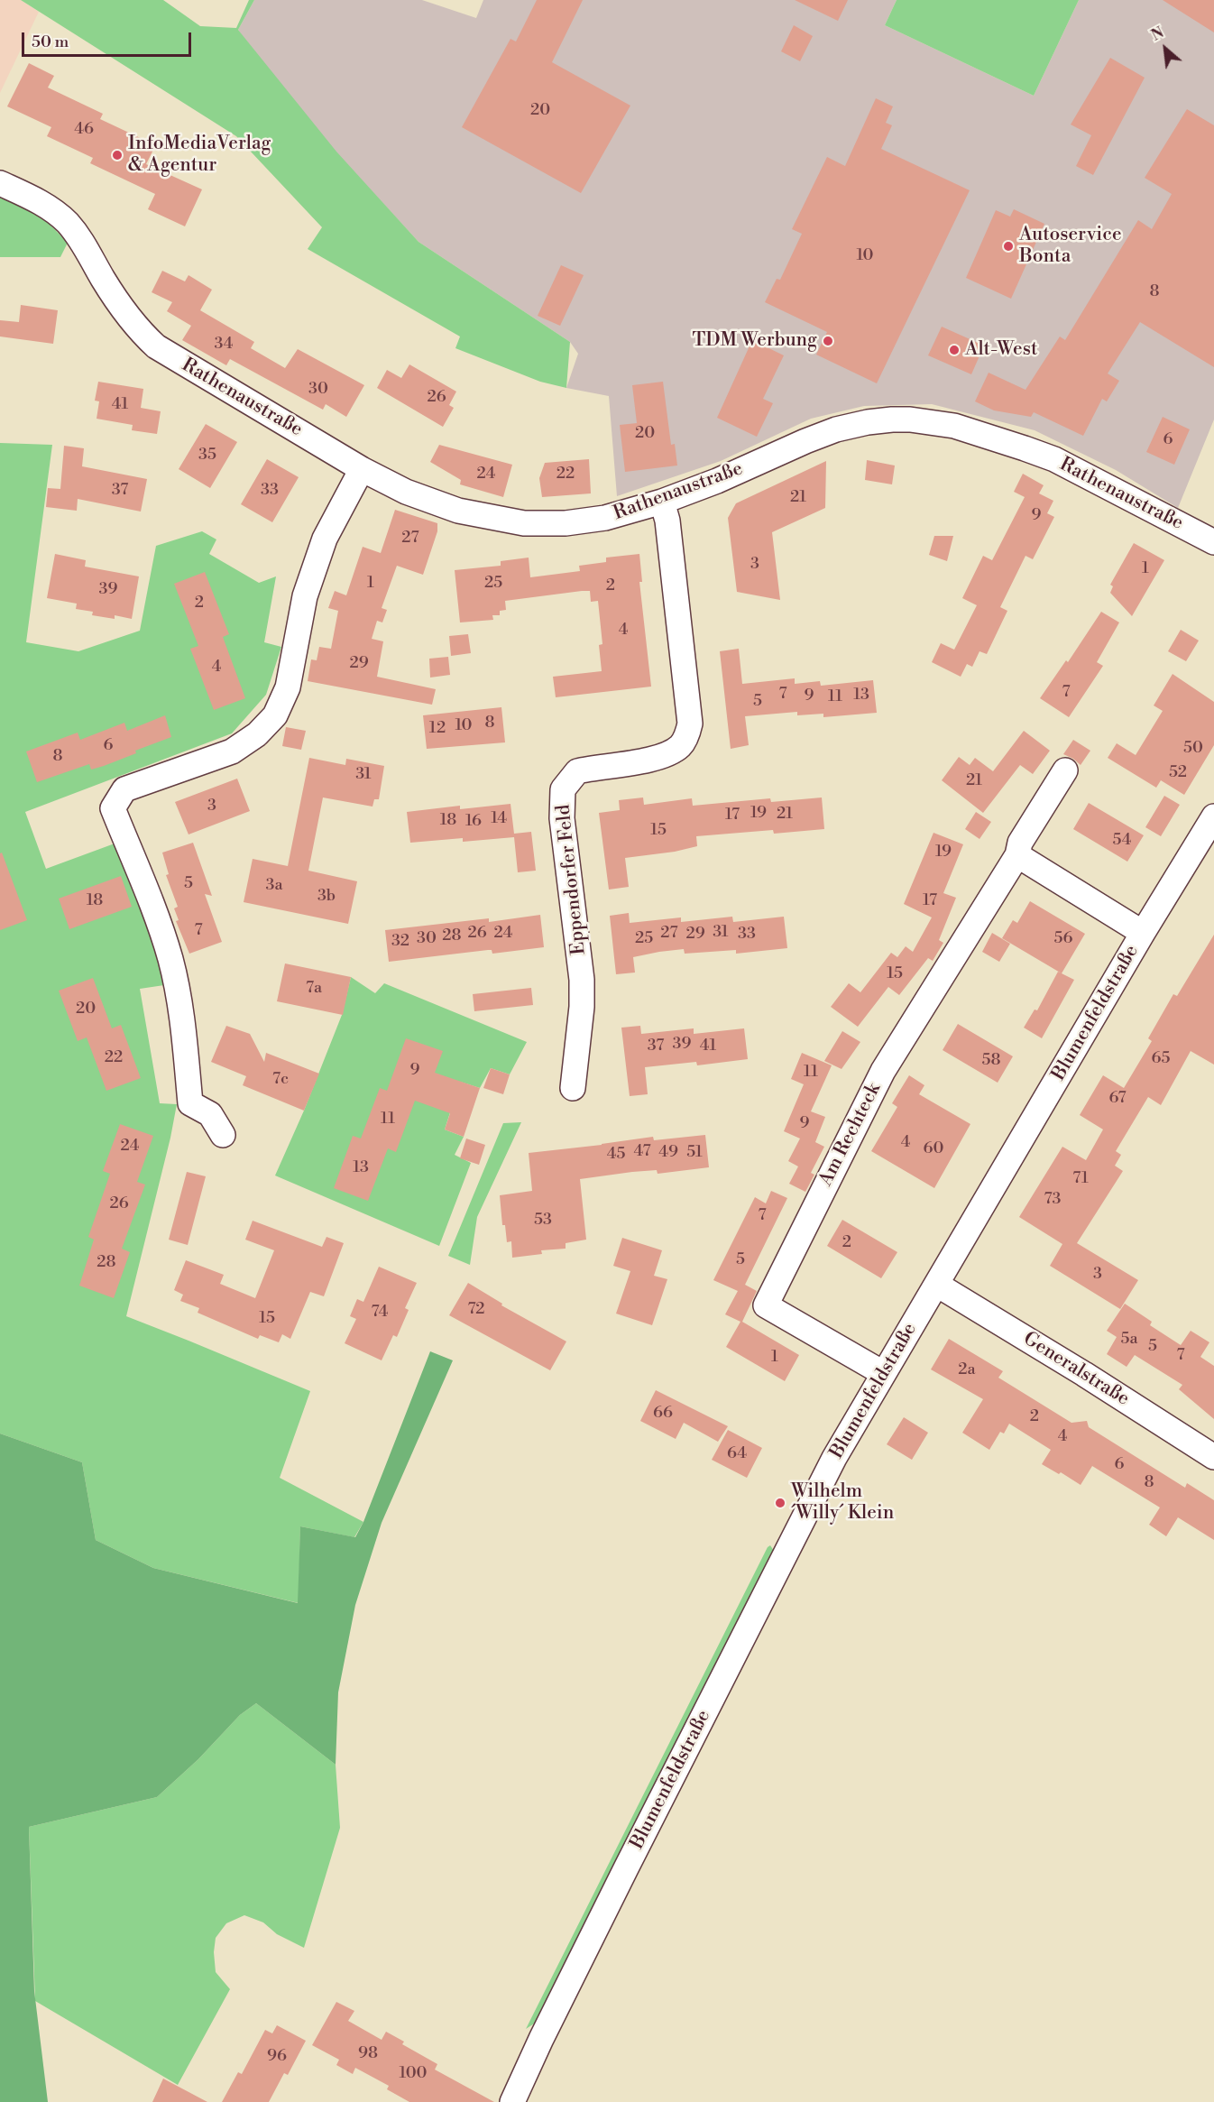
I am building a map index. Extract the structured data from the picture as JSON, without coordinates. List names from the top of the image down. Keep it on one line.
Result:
{"streets":{"street":["Rathenaustraße","Eppendorfer Feld","Blumenfeldstraße","Am Rechteck","Generalstraße"]},"crossings":[["Rathenaustraße","Eppendorfer Feld"],["Blumenfeldstraße","Am Rechteck"],["Blumenfeldstraße","Generalstraße"]],"places":["InfoMediaVerlag & Agentur","Autoservice Bonta","TDM Werbung","Alt-West","Wilhelm ´Willy´ Klein"],"house_numbers":["20","46","10","8","34","30","26","41","20","6","35","24","22","37","33","21","9","27","3","1","1","25","2","39","2","4","29","4","7","7","13","9","11","5","8","10","12","6","50","8","52","31","21","3","19","21","17","14","18","16","15","54","19","5","3a","3b","18","17","7","31","26","24","27","29","33","28","30","25","56","32","15","7a","20","39","37","41","22","65","58","9","11","7c","67","11","9","4","24","60","47","49","51","45","13","71","73","26","7","53","2","5","28","3","72","74","15","5a","5","7","1","2a","66","2","4","64","6","8","98","96","100"],"scale_bar":"50 m","north":"top left"}
